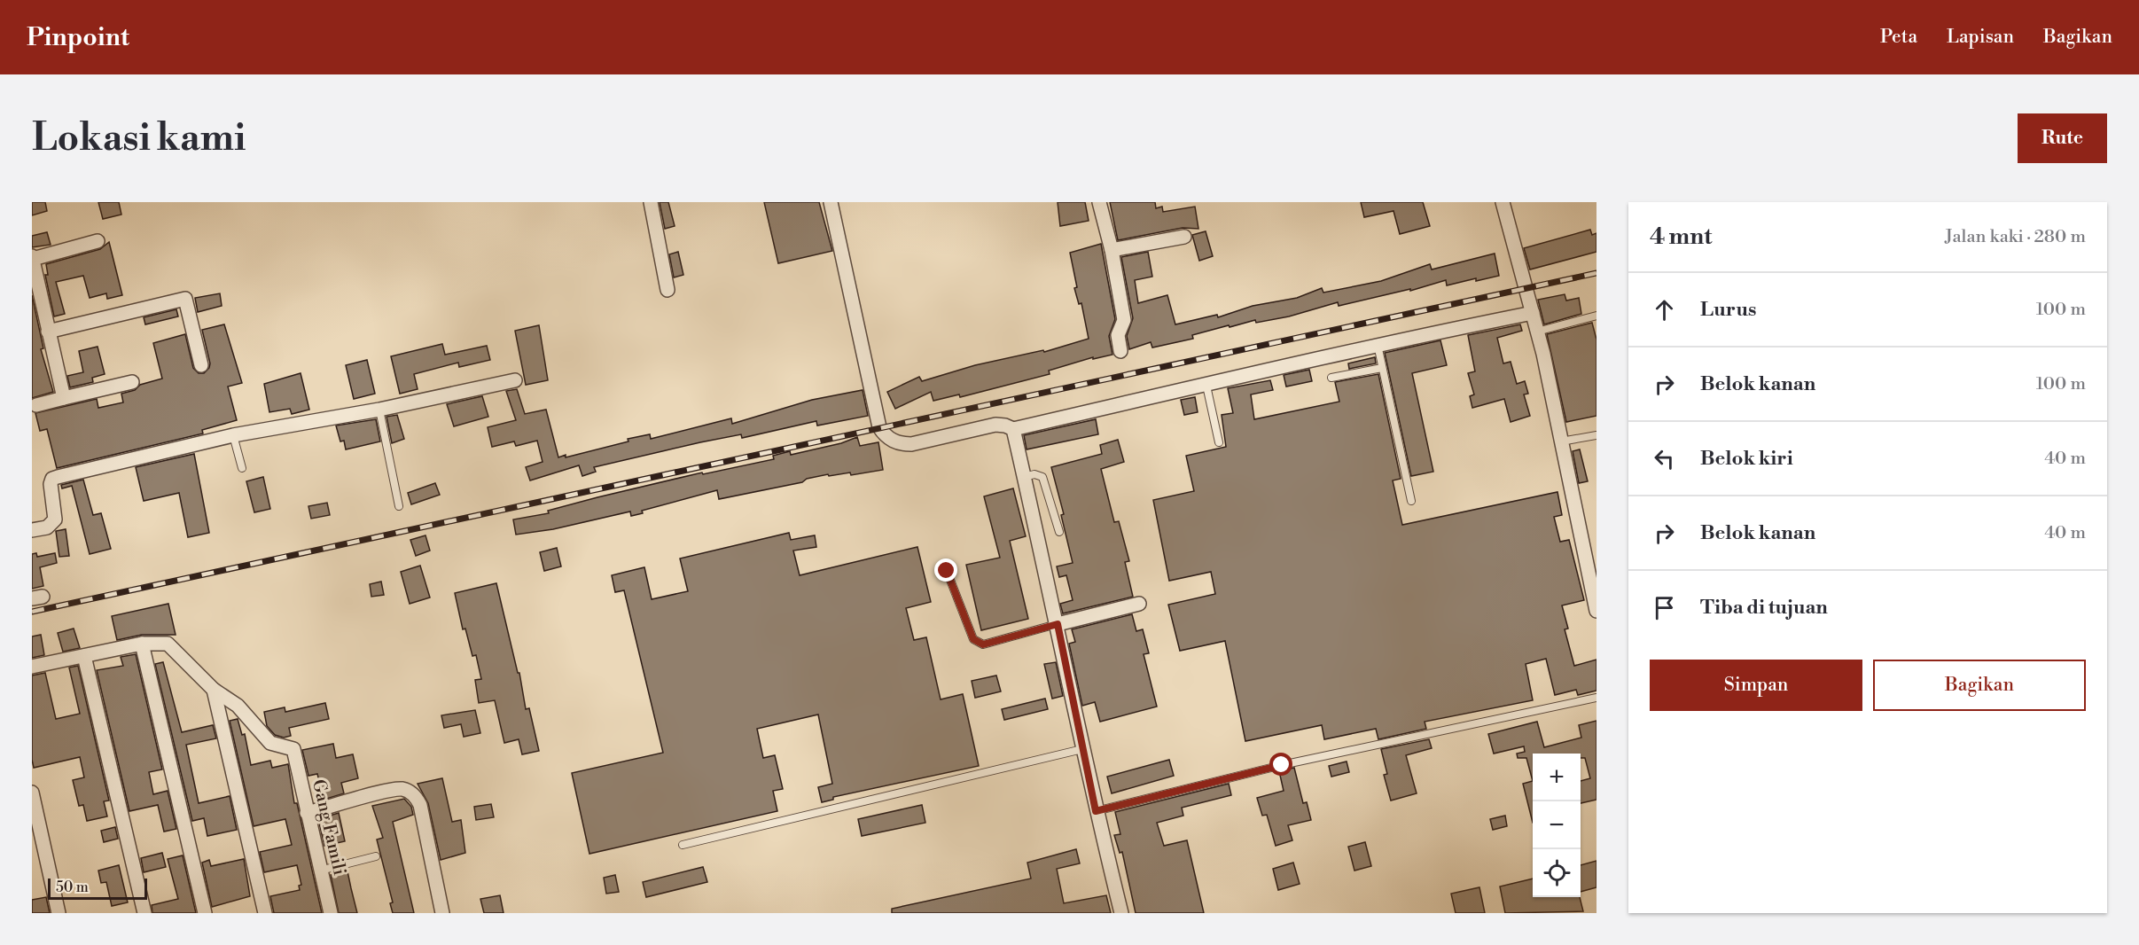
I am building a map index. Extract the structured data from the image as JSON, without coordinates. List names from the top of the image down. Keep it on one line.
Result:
{"streets":{"street":["Gang Famili"]},"scale_bar":"50 m","page":{"header":"Pinpoint","nav":["Peta","Lapisan","Bagikan"],"buttons":["Rute",["Simpan","Bagikan"]],"title":"Lokasi kami","heading":["4 mnt","Jalan kaki · 280 m"],"list":[["Lurus","100 m"],["Belok kanan","100 m"],["Belok kiri","40 m"],["Belok kanan","40 m"],"Tiba di tujuan"],"map_buttons":["+","−"],"scale":"50 m"}}
